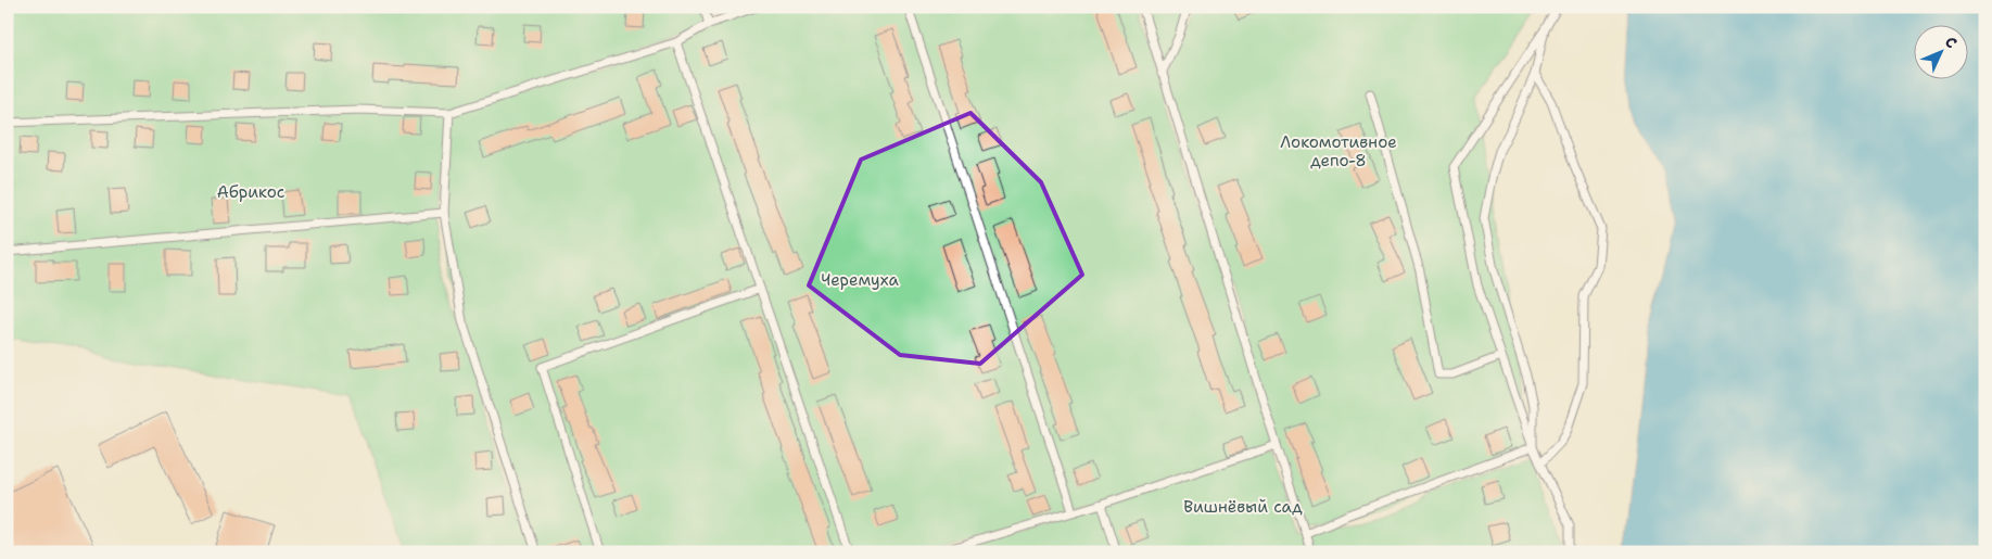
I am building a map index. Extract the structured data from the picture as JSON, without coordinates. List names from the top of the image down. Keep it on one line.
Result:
{"parks":["Локомотивное депо-8","Абрикос","Черемуха","Вишнёвый сад"],"north":"top right"}
